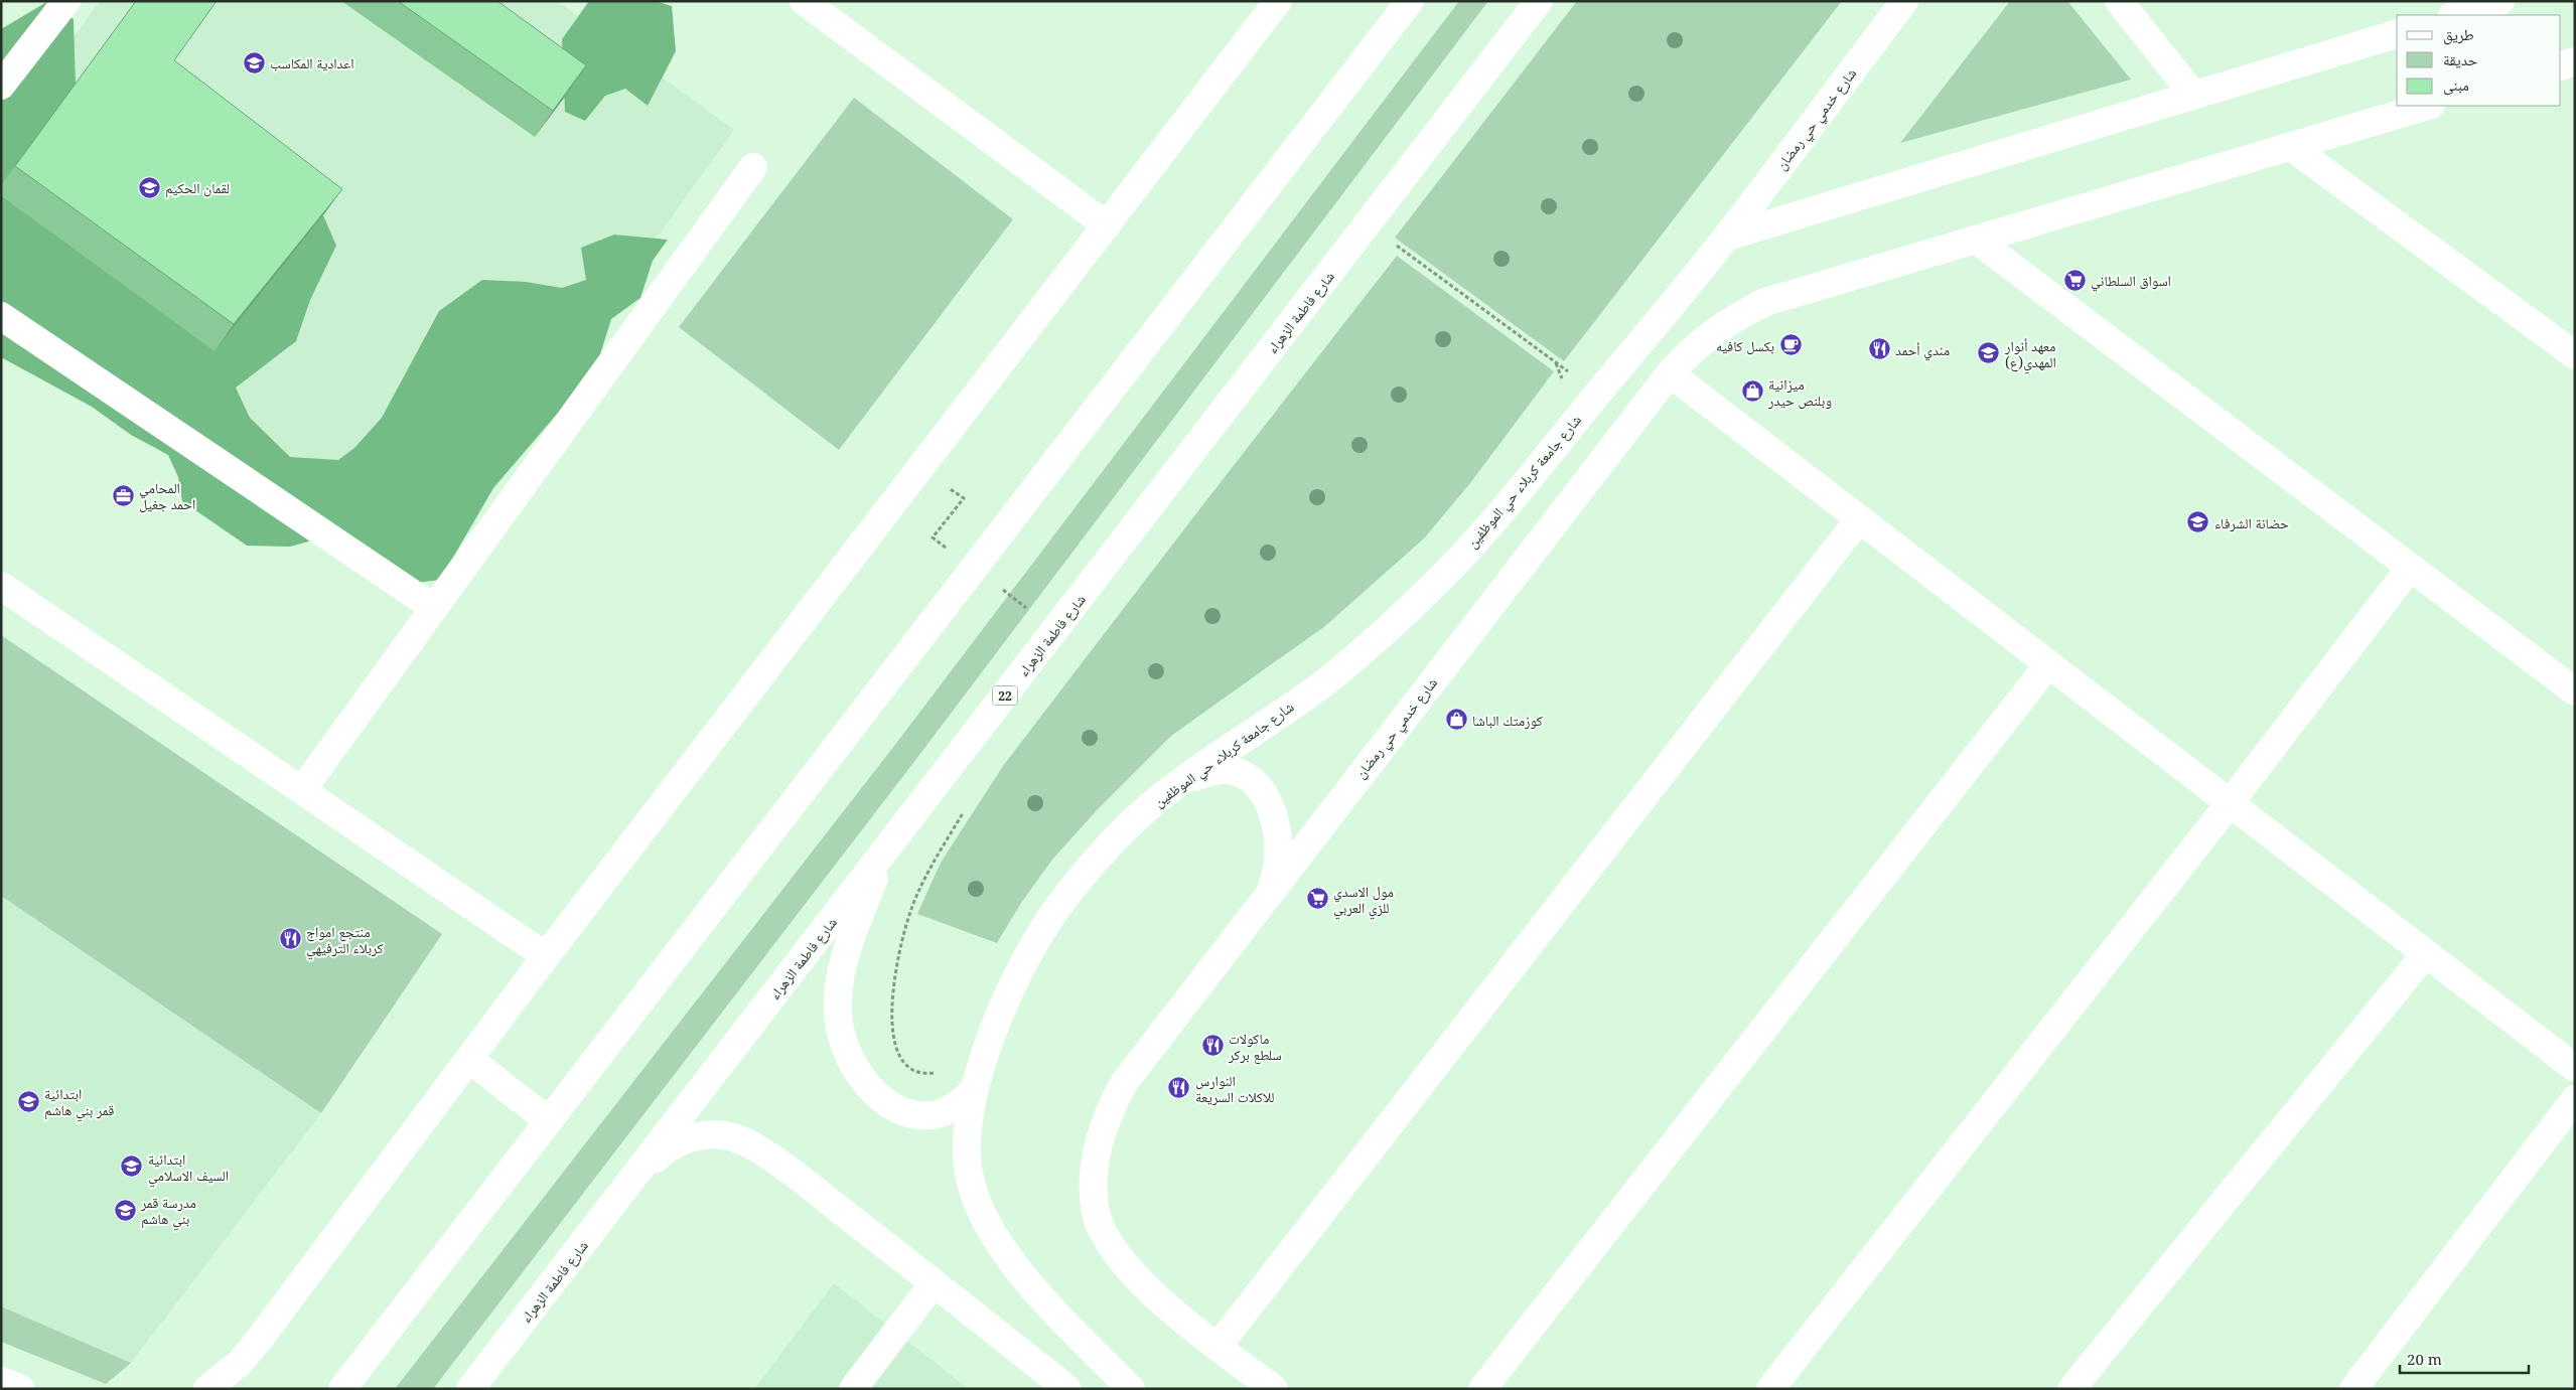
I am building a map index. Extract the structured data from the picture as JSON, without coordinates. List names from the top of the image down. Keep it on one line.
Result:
{"streets":{"main road":["شارع خدمي حي رمضان","شارع فاطمة الزهراء","شارع جامعة كربلاء حي الموظفين","22"]},"crossings":[["شارع خدمي حي رمضان","شارع جامعة كربلاء حي الموظفين"]],"places":{"school or university":["اعدادية المكاسب","لقمان الحكيم","معهد أنوار المهدي(ع)","حضانة الشرفاء","ابتدائية قمر بني هاشم","ابتدائية السيف الاسلامي","مدرسة قمر بني هاشم"],"supermarket":["اسواق السلطاني","مول الاسدي للزي العربي"],"cafe":["بكسل كافيه"],"restaurant":["مندي أحمد","منتجع امواج كربلاء الترفيهي","ماكولات سلطع بركر","النوارس للاكلات السريعة"],"shop":["ميزانية وبلنص حيدر","كوزمتك الباشا"],"office":["المحامي احمد جغيل"]},"legend":["طريق","حديقة","مبنى"],"scale_bar":"20 m"}
